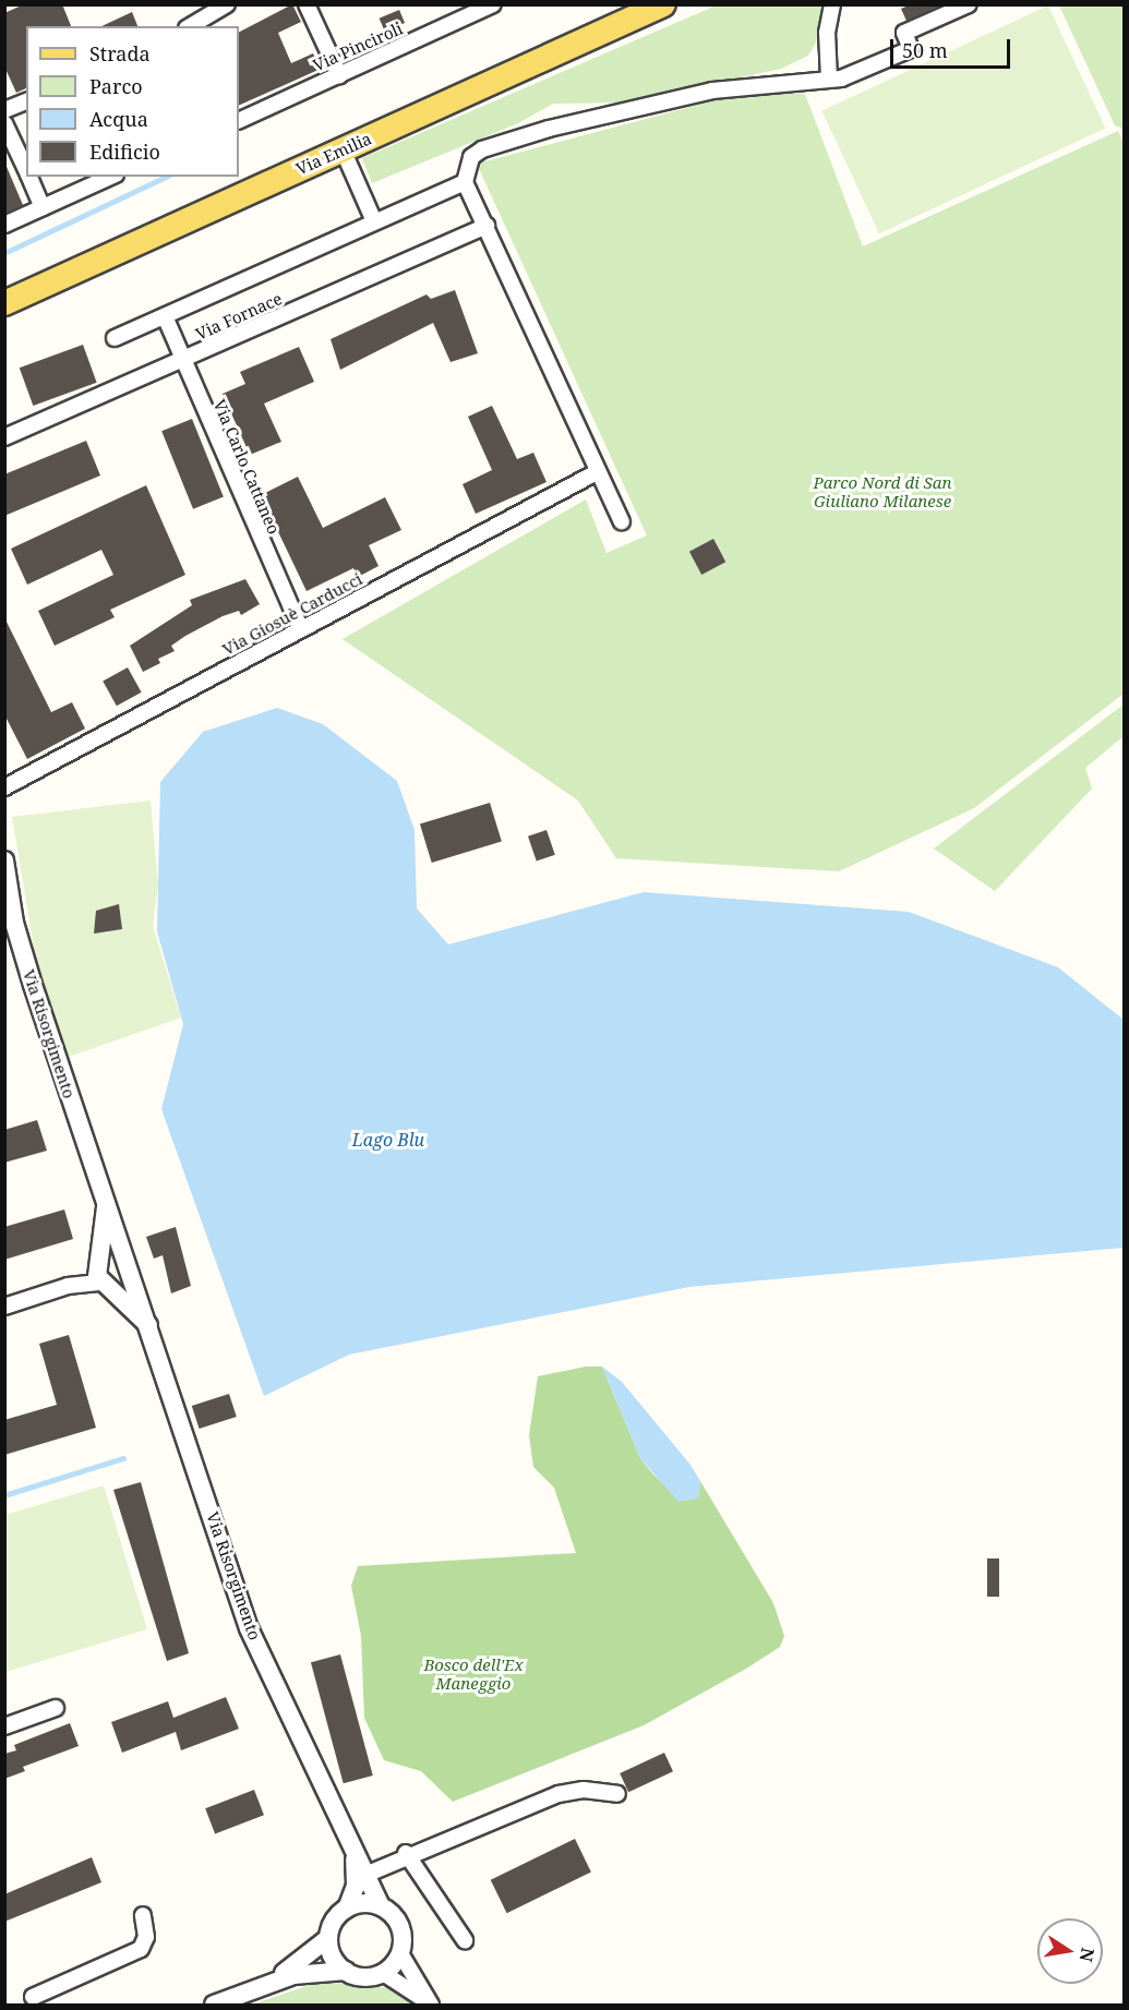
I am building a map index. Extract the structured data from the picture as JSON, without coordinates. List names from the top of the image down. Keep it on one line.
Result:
{"streets":{"main road":["Via Emilia"],"street":["Via Pinciroli","Via Fornace","Via Carlo Cattaneo","Via Giosuè Carducci","Via Risorgimento"]},"crossings":[["Via Fornace","Via Carlo Cattaneo"],["Via Carlo Cattaneo","Via Giosuè Carducci"]],"water":["Lago Blu"],"parks":["Parco Nord di San Giuliano Milanese","Bosco dell'Ex Maneggio"],"legend":["Strada","Parco","Acqua","Edificio"],"scale_bar":"50 m","north":"right"}
